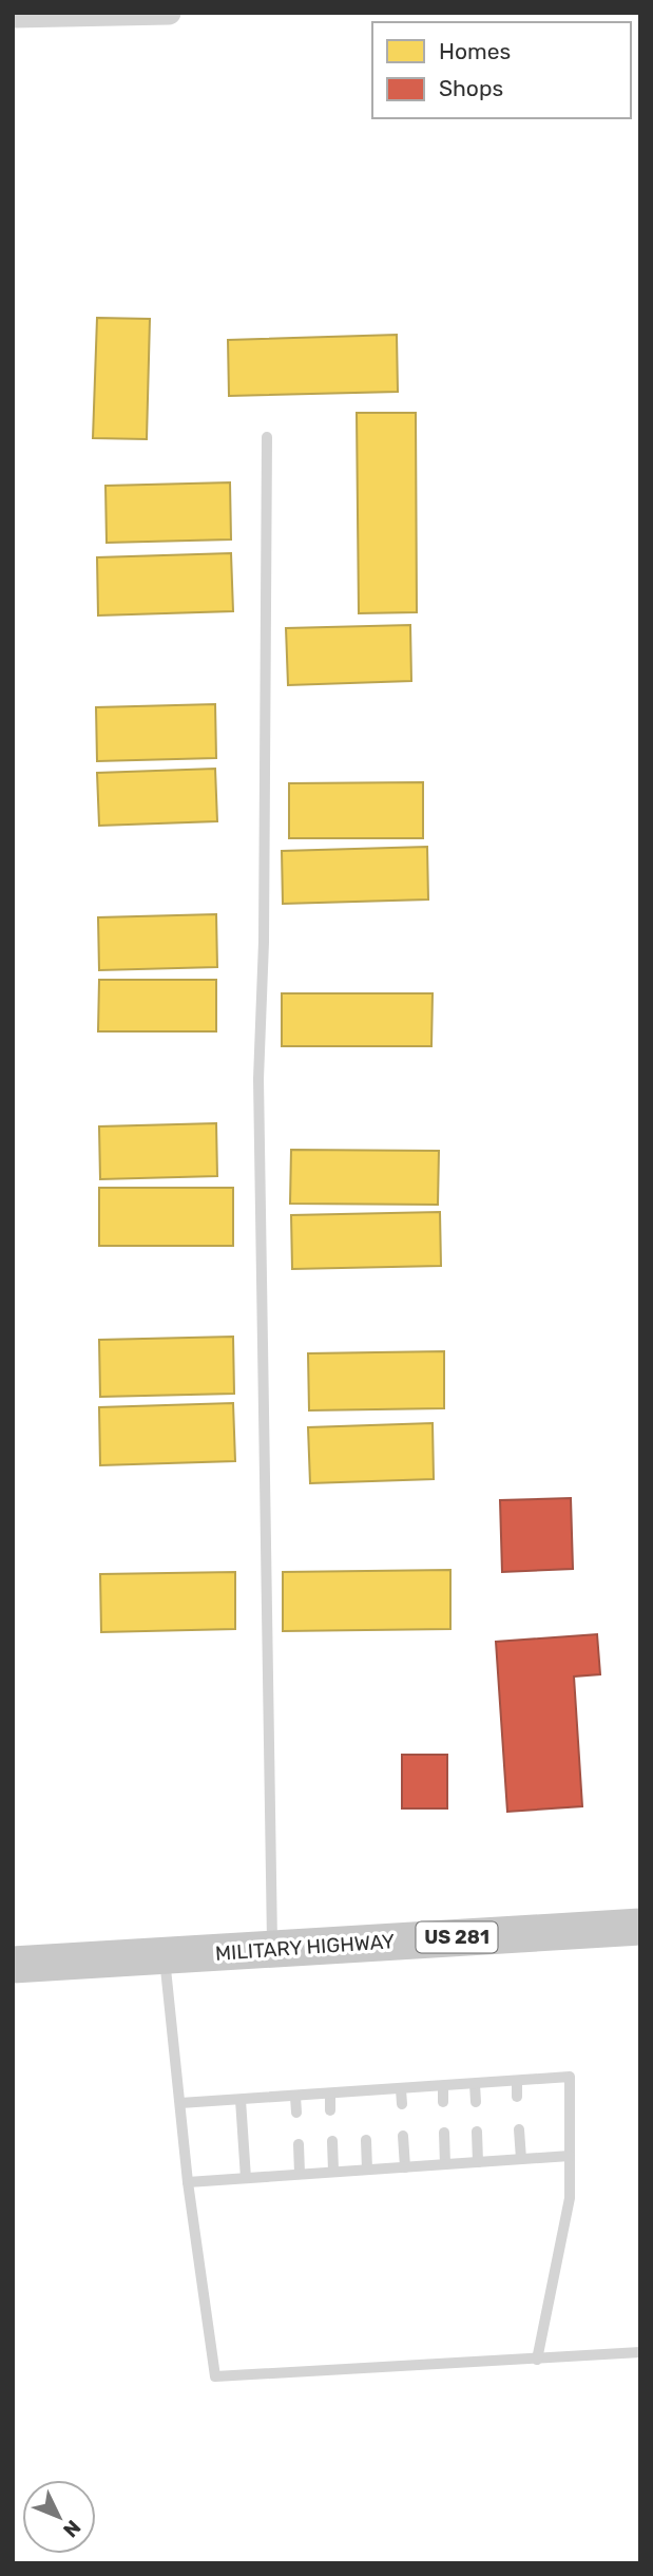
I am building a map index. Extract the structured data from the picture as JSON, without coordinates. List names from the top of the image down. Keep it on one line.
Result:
{"streets":{"main road":["US 281","MILITARY HIGHWAY"]},"legend":["Homes","Shops"],"north":"bottom right"}
